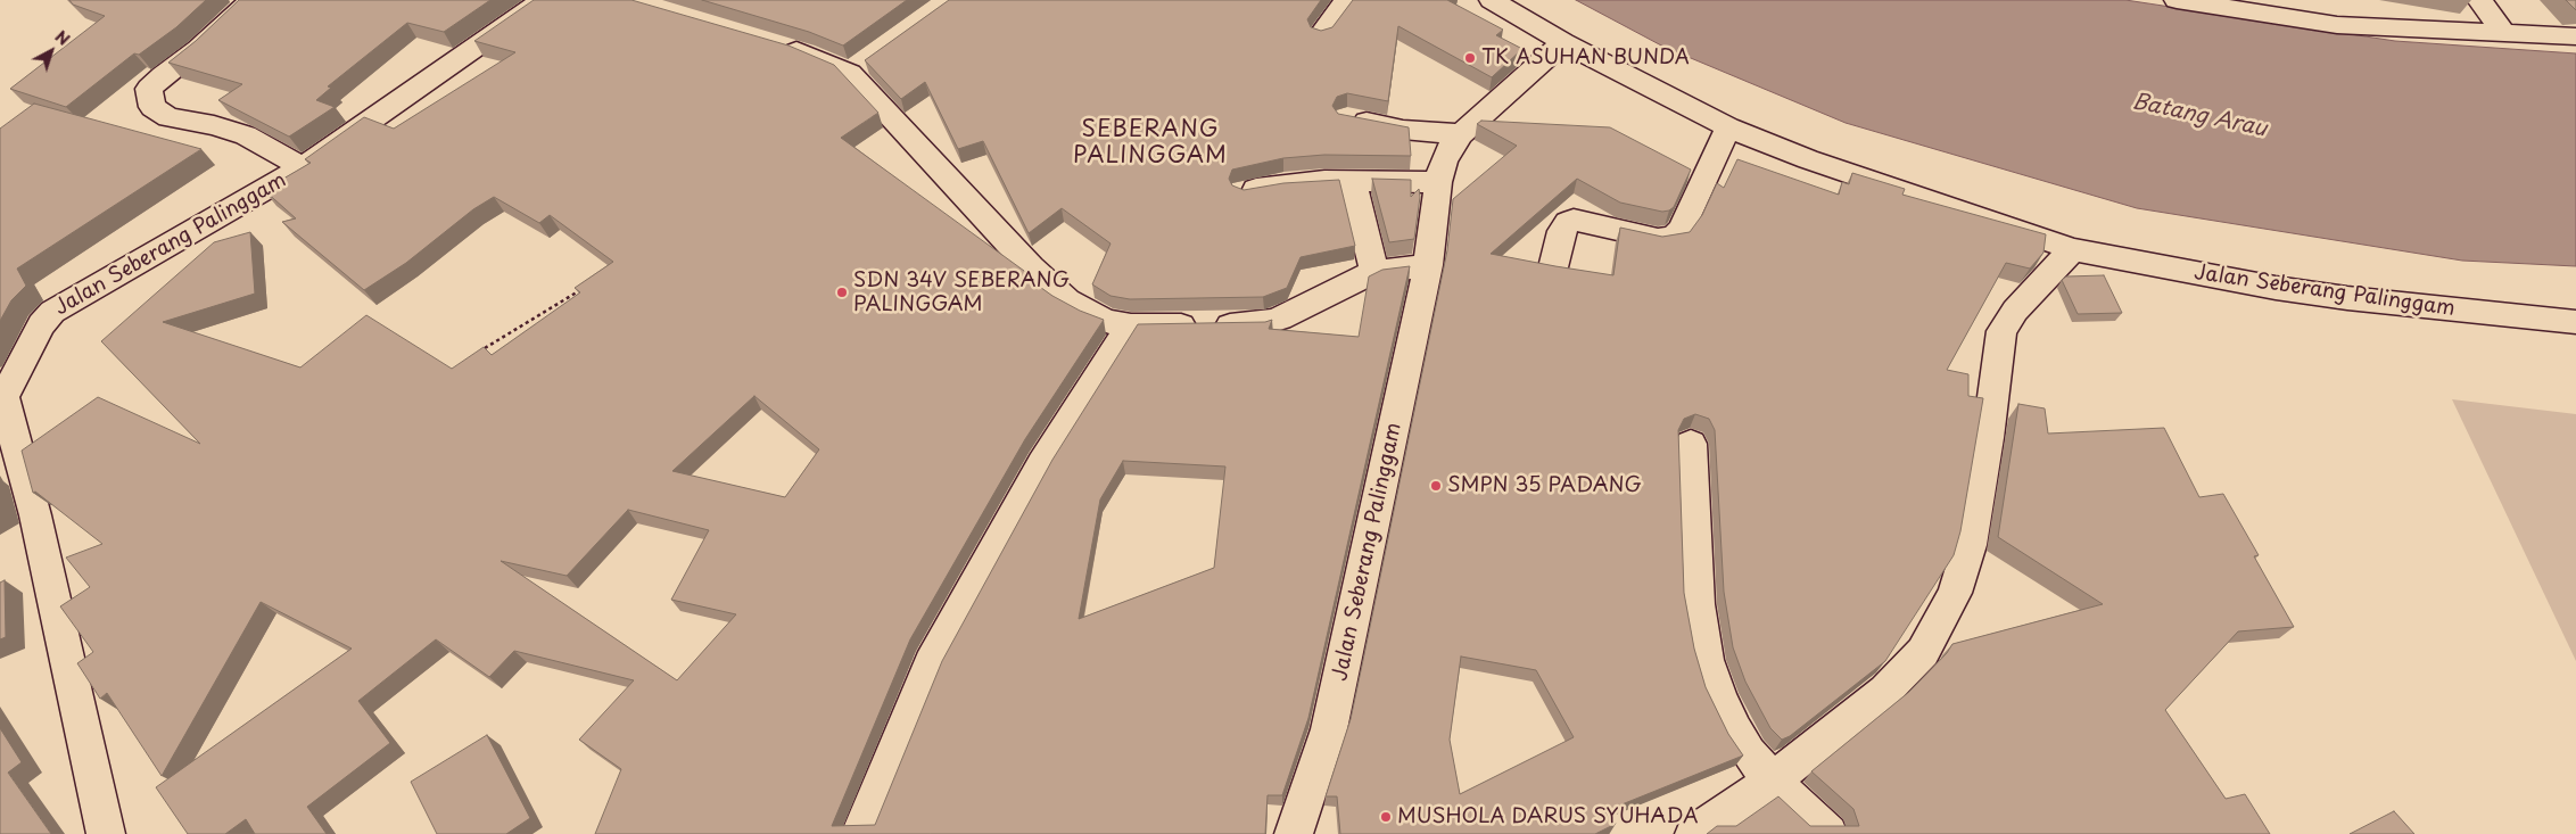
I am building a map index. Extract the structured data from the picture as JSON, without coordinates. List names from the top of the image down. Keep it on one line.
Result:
{"streets":{"street":["Jalan Seberang Palinggam"]},"districts":["SEBERANG PALINGGAM"],"water":["Batang Arau"],"places":["TK ASUHAN BUNDA","SDN 34V SEBERANG PALINGGAM","SMPN 35 PADANG","MUSHOLA DARUS SYUHADA"],"north":"top right"}
